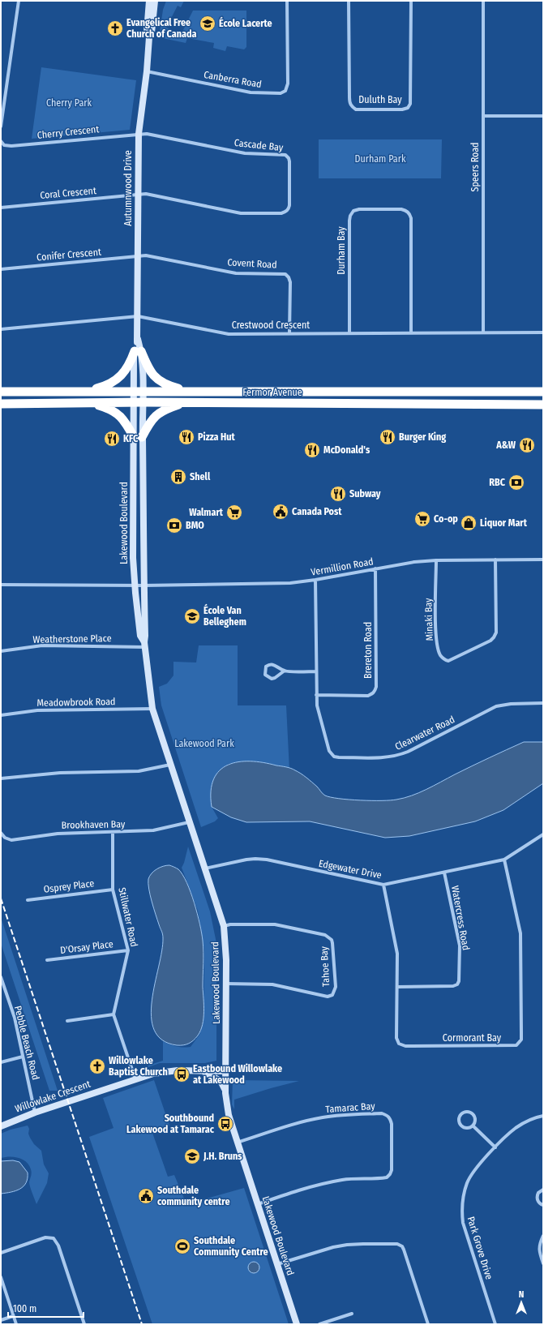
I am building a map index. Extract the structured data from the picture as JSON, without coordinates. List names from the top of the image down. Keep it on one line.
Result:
{"streets":{"highway":["Fermor Avenue"],"street":["Canberra Road","Duluth Bay","Cherry Crescent","Cascade Bay","Speers Road","Autumnwood Drive","Coral Crescent","Durham Bay","Conifer Crescent","Covent Road","Crestwood Crescent","Lakewood Boulevard","Vermillion Road","Minaki Bay","Weatherstone Place","Brereton Road","Meadowbrook Road","Clearwater Road","Brookhaven Bay","Edgewater Drive","Osprey Place","Stillwater Road","Watercress Road","D'Orsay Place","Tahoe Bay","Cormorant Bay","Pebble Beach Road","Willowlake Crescent","Tamarac Bay","Park Grove Drive"]},"crossings":[["Canberra Road","Autumnwood Drive"],["Cherry Crescent","Cascade Bay"],["Cherry Crescent","Autumnwood Drive"],["Cascade Bay","Autumnwood Drive"],["Cascade Bay","Coral Crescent"],["Speers Road","Crestwood Crescent"],["Autumnwood Drive","Coral Crescent"],["Autumnwood Drive","Conifer Crescent"],["Autumnwood Drive","Covent Road"],["Autumnwood Drive","Crestwood Crescent"],["Autumnwood Drive","Fermor Avenue"],["Autumnwood Drive","Lakewood Boulevard"],["Durham Bay","Crestwood Crescent"],["Conifer Crescent","Covent Road"],["Covent Road","Crestwood Crescent"],["Fermor Avenue","Lakewood Boulevard"],["Lakewood Boulevard","Vermillion Road"],["Lakewood Boulevard","Weatherstone Place"],["Lakewood Boulevard","Meadowbrook Road"],["Lakewood Boulevard","Brookhaven Bay"],["Lakewood Boulevard","Edgewater Drive"],["Lakewood Boulevard","Tahoe Bay"],["Lakewood Boulevard","Willowlake Crescent"],["Lakewood Boulevard","Tamarac Bay"],["Vermillion Road","Minaki Bay"],["Vermillion Road","Brereton Road"],["Vermillion Road","Clearwater Road"],["Brereton Road","Clearwater Road"],["Brookhaven Bay","Stillwater Road"],["Edgewater Drive","Watercress Road"],["Edgewater Drive","Cormorant Bay"],["Osprey Place","Stillwater Road"],["Stillwater Road","D'Orsay Place"],["Watercress Road","Cormorant Bay"],["Pebble Beach Road","Willowlake Crescent"]],"parks":["Cherry Park","Durham Park","Lakewood Park"],"places":{"school or university":["École Lacerte","École Van Belleghem","J.H. Bruns"],"church":["Evangelical Free Church of Canada","Willowlake Baptist Church"],"restaurant":["Pizza Hut","Burger King","KFC","A&W","McDonald's","Subway"],"building":["Shell"],"bank":["RBC","BMO"],"public building":["Canada Post","Southdale community centre"],"supermarket":["Walmart","Co-op"],"shop":["Liquor Mart"],"bus stop":["Eastbound Willowlake at Lakewood","Southbound Lakewood at Tamarac"],"sports":["Southdale Community Centre"]},"scale_bar":"100 m","north":"top"}
